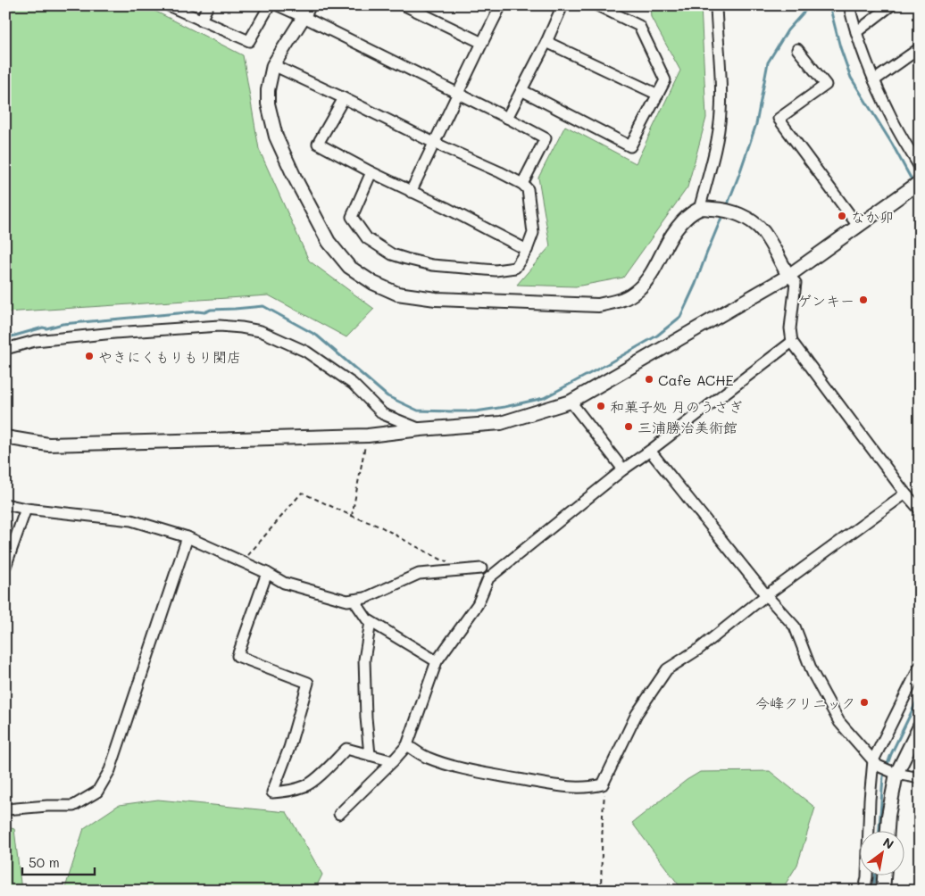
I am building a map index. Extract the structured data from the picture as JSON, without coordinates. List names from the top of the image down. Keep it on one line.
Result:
{"places":["なか卯","ゲンキー","やきにくもりもり関店","Cafe ACHE","和菓子処 月のうさぎ","三浦勝治美術館","今峰クリニック"],"scale_bar":"50 m","north":"top right"}
